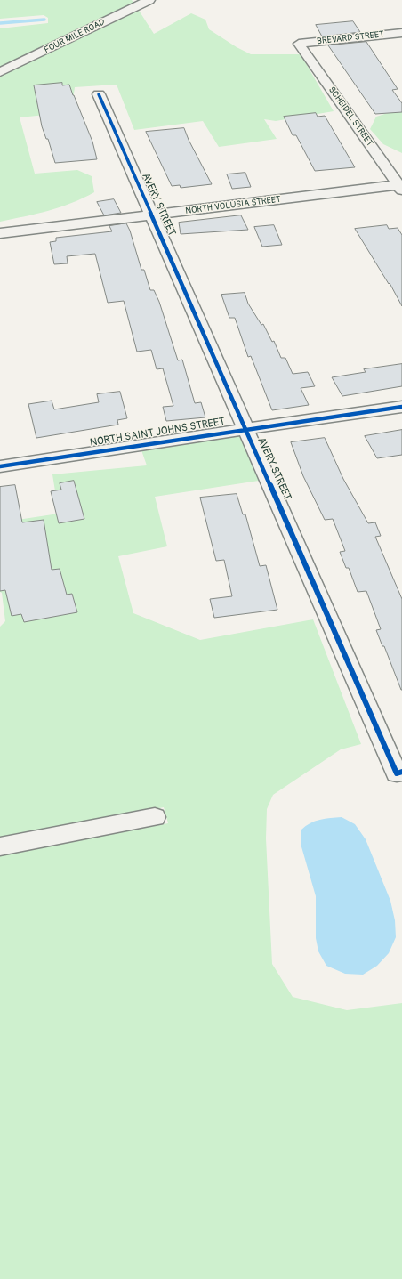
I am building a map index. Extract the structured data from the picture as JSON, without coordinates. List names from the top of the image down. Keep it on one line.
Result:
{"streets":{"street":["FOUR MILE ROAD","BREVARD STREET","SCHEIDEL STREET","AVERY STREET","NORTH VOLUSIA STREET","NORTH SAINT JOHNS STREET"]},"crossings":[["BREVARD STREET","SCHEIDEL STREET"],["SCHEIDEL STREET","NORTH VOLUSIA STREET"],["AVERY STREET","NORTH VOLUSIA STREET"],["AVERY STREET","NORTH SAINT JOHNS STREET"]]}
